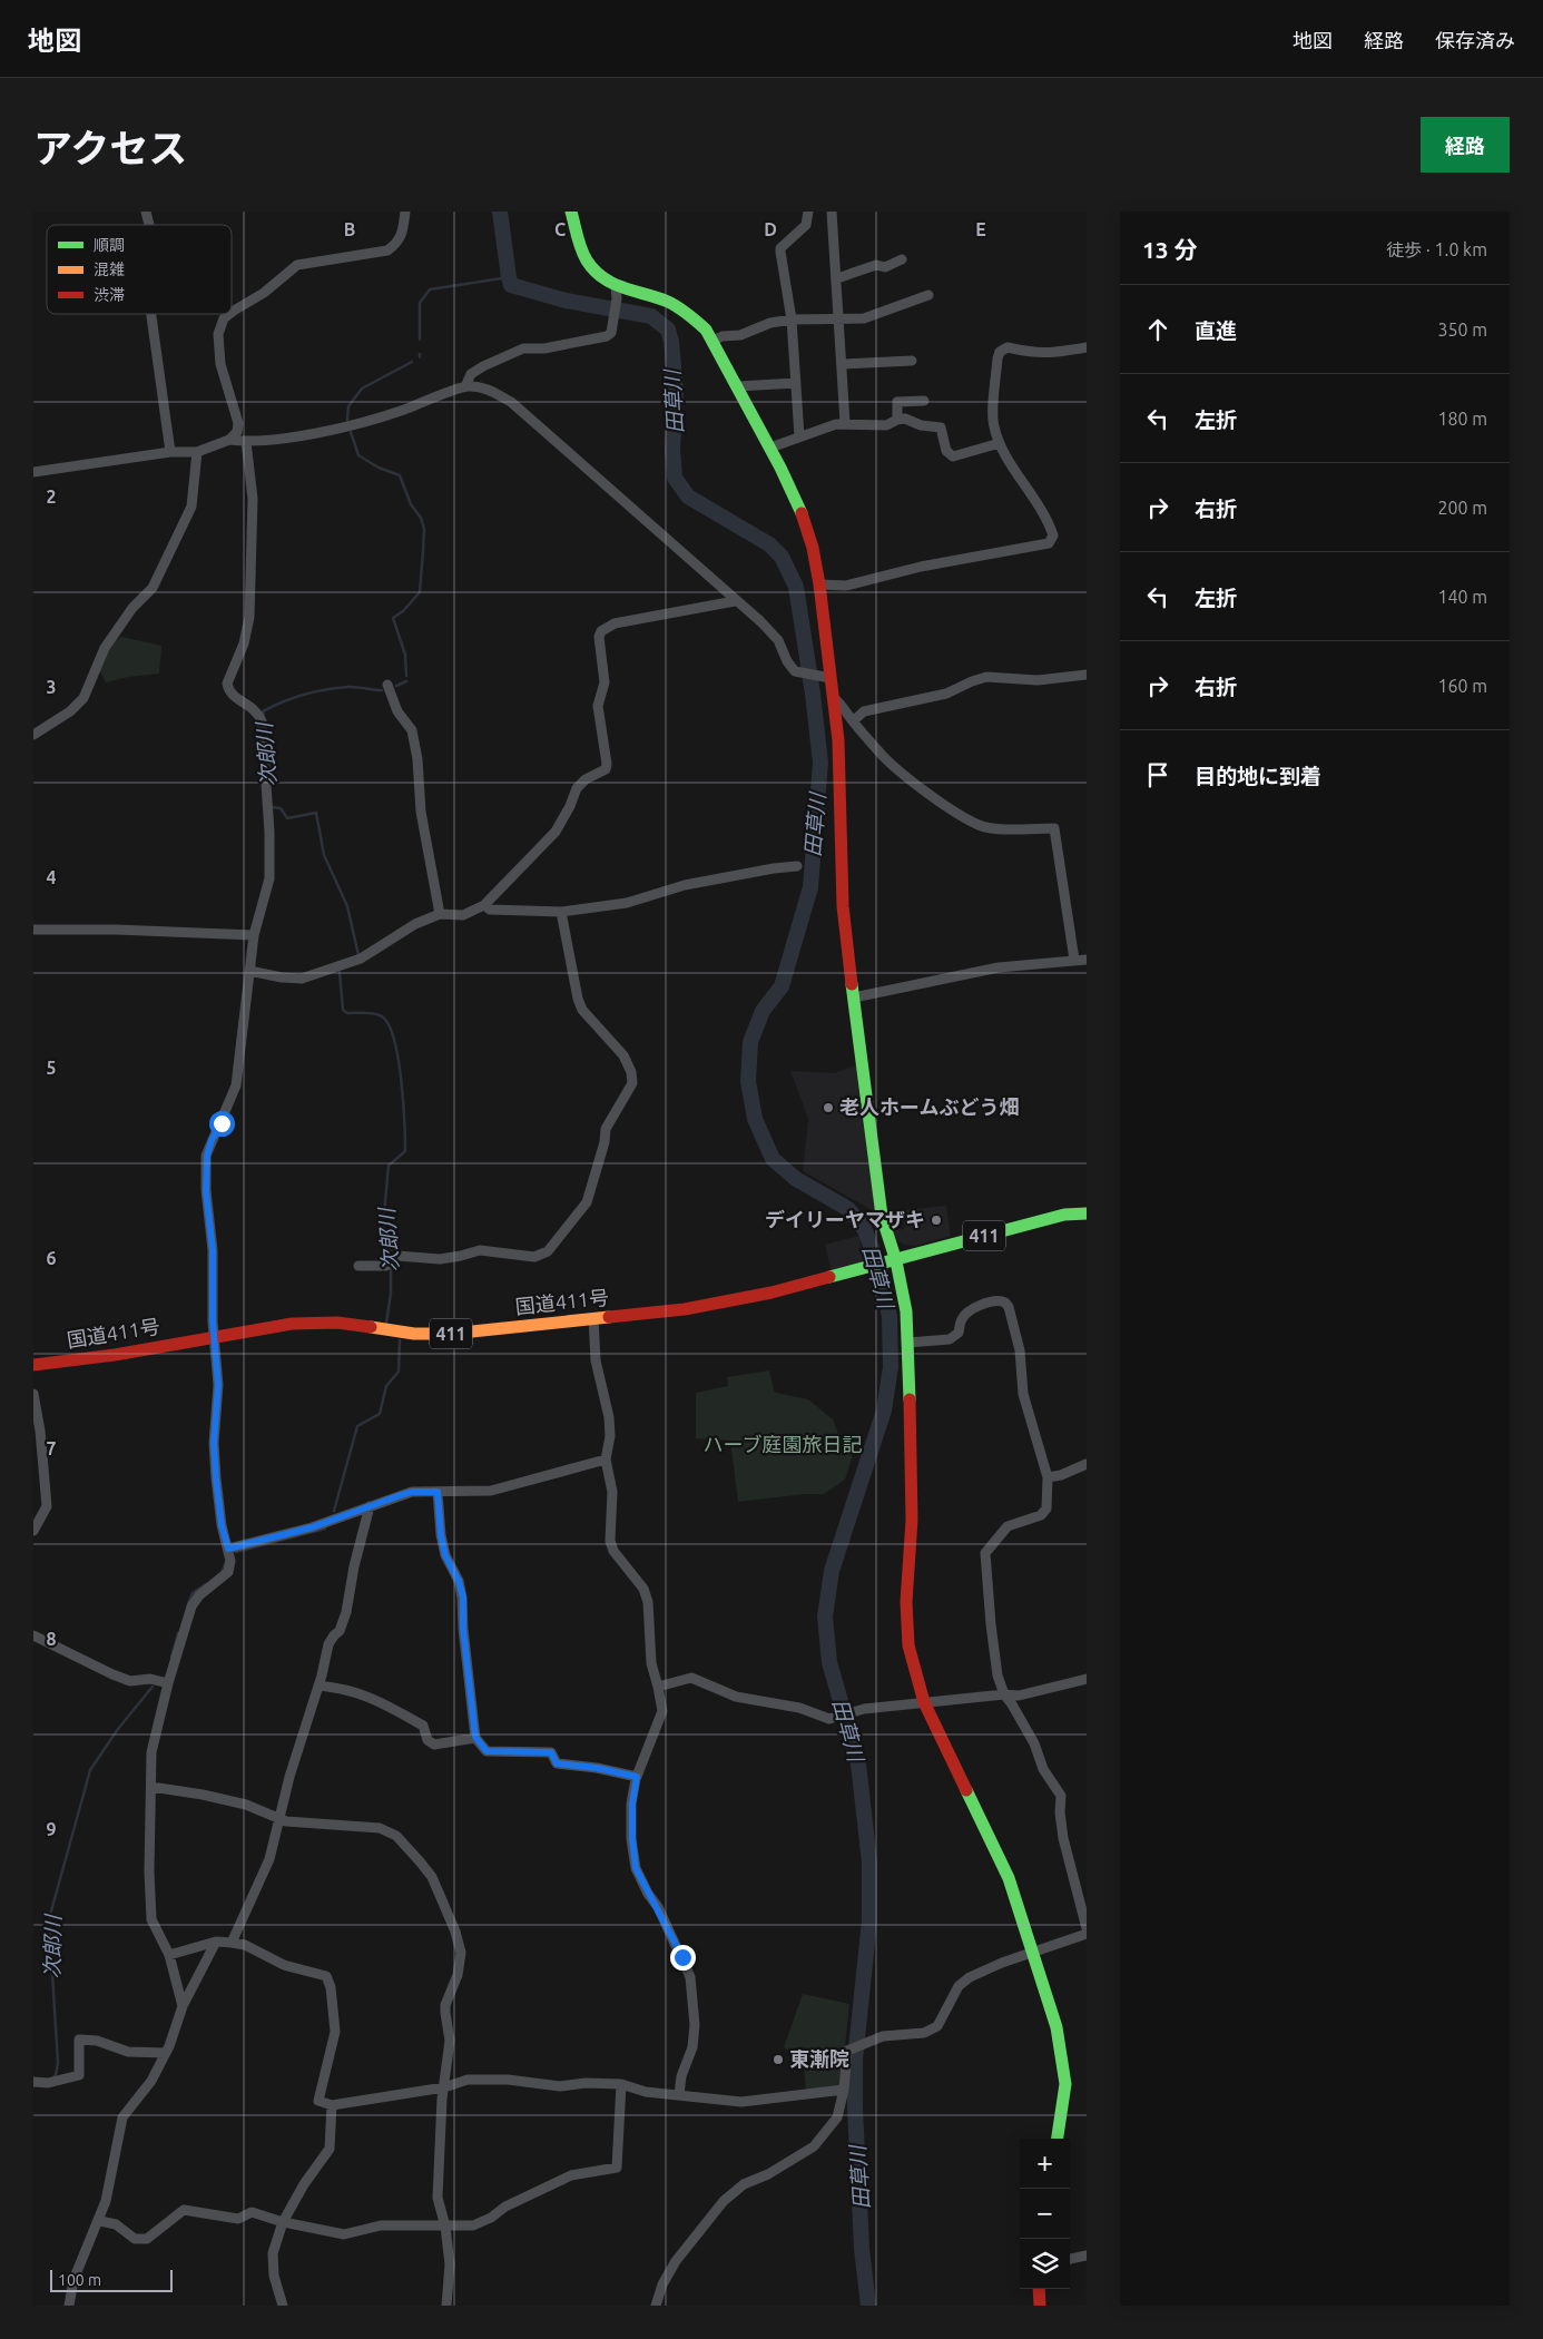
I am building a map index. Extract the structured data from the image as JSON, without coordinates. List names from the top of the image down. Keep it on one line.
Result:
{"streets":{"main road":["411","国道411号"]},"water":["田草川","次郎川"],"parks":["ハーブ庭園旅日記"],"places":["老人ホームぶどう畑","デイリーヤマザキ","東漸院"],"legend":["順調","混雑","渋滞"],"scale_bar":"100 m","page":{"header":"地図","nav":["地図","経路","保存済み"],"title":"アクセス","buttons":"経路","heading":["13 分","徒歩 · 1.0 km"],"list":[["直進","350 m"],["左折","180 m"],["右折","200 m"],["左折","140 m"],["右折","160 m"],"目的地に到着"],"map_buttons":["+","−"],"scale":"100 m"},"grid":{"columns":["B","C","D","E"],"rows":["2","3","4","5","6","7","8","9"]}}
